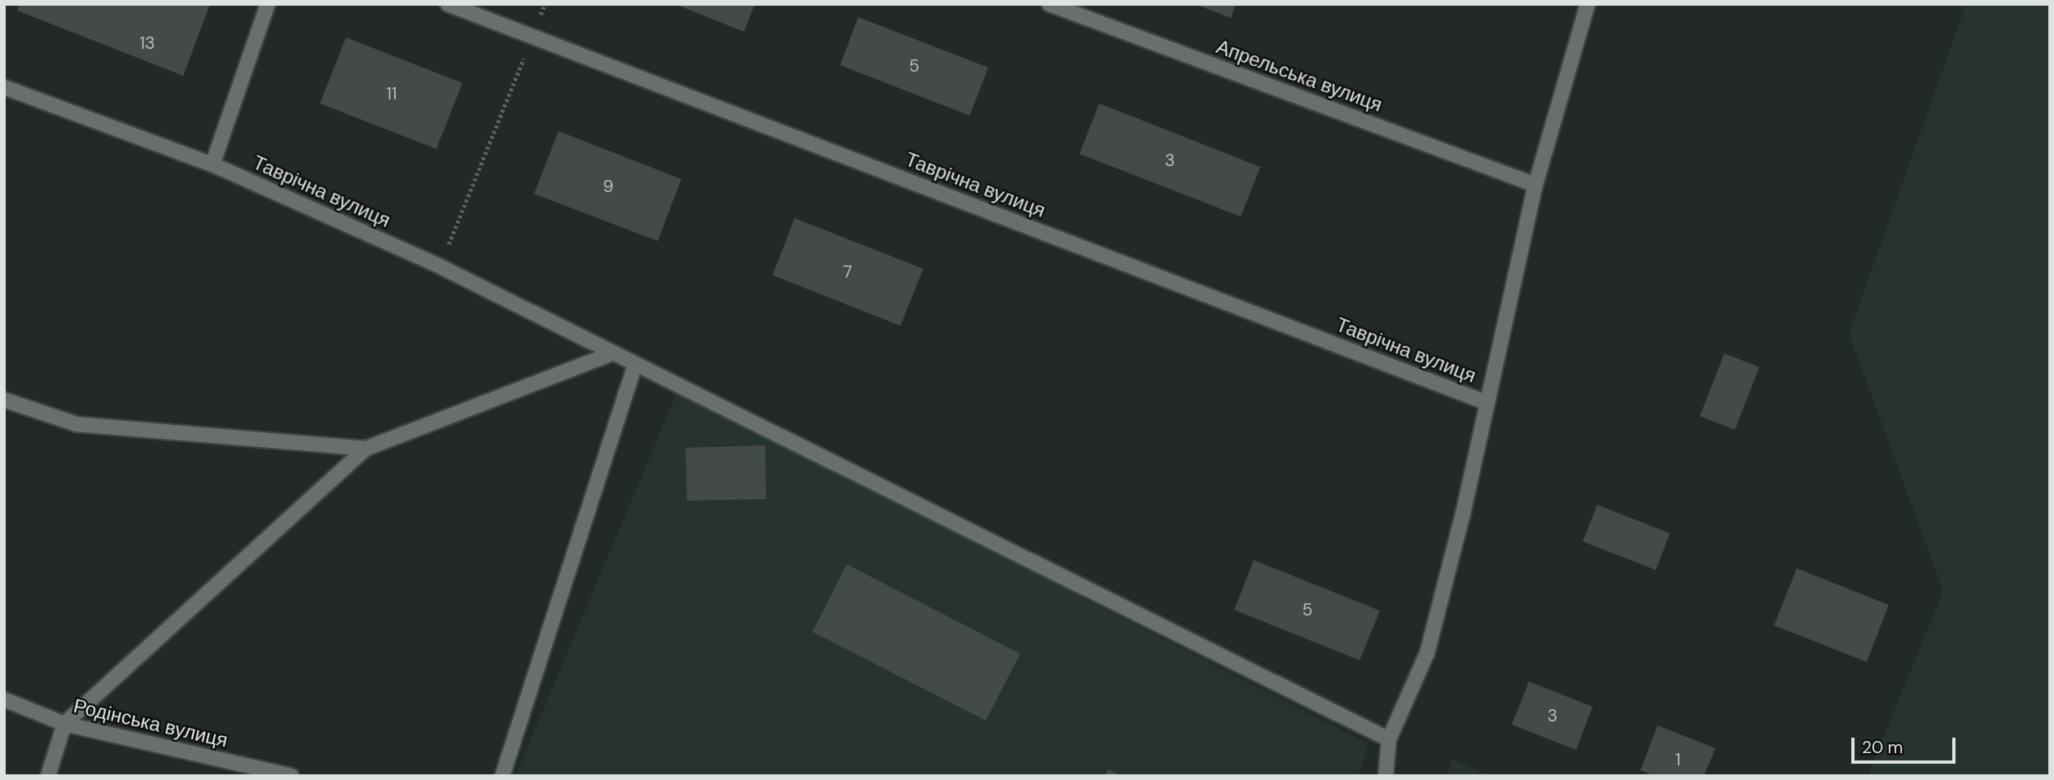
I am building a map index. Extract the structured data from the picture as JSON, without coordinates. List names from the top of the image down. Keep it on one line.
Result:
{"streets":{"street":["Апрельська вулиця","Таврічна вулиця","Родінська вулиця"]},"house_numbers":["13","5","11","3","9","7","5","3","1"],"scale_bar":"20 m"}
